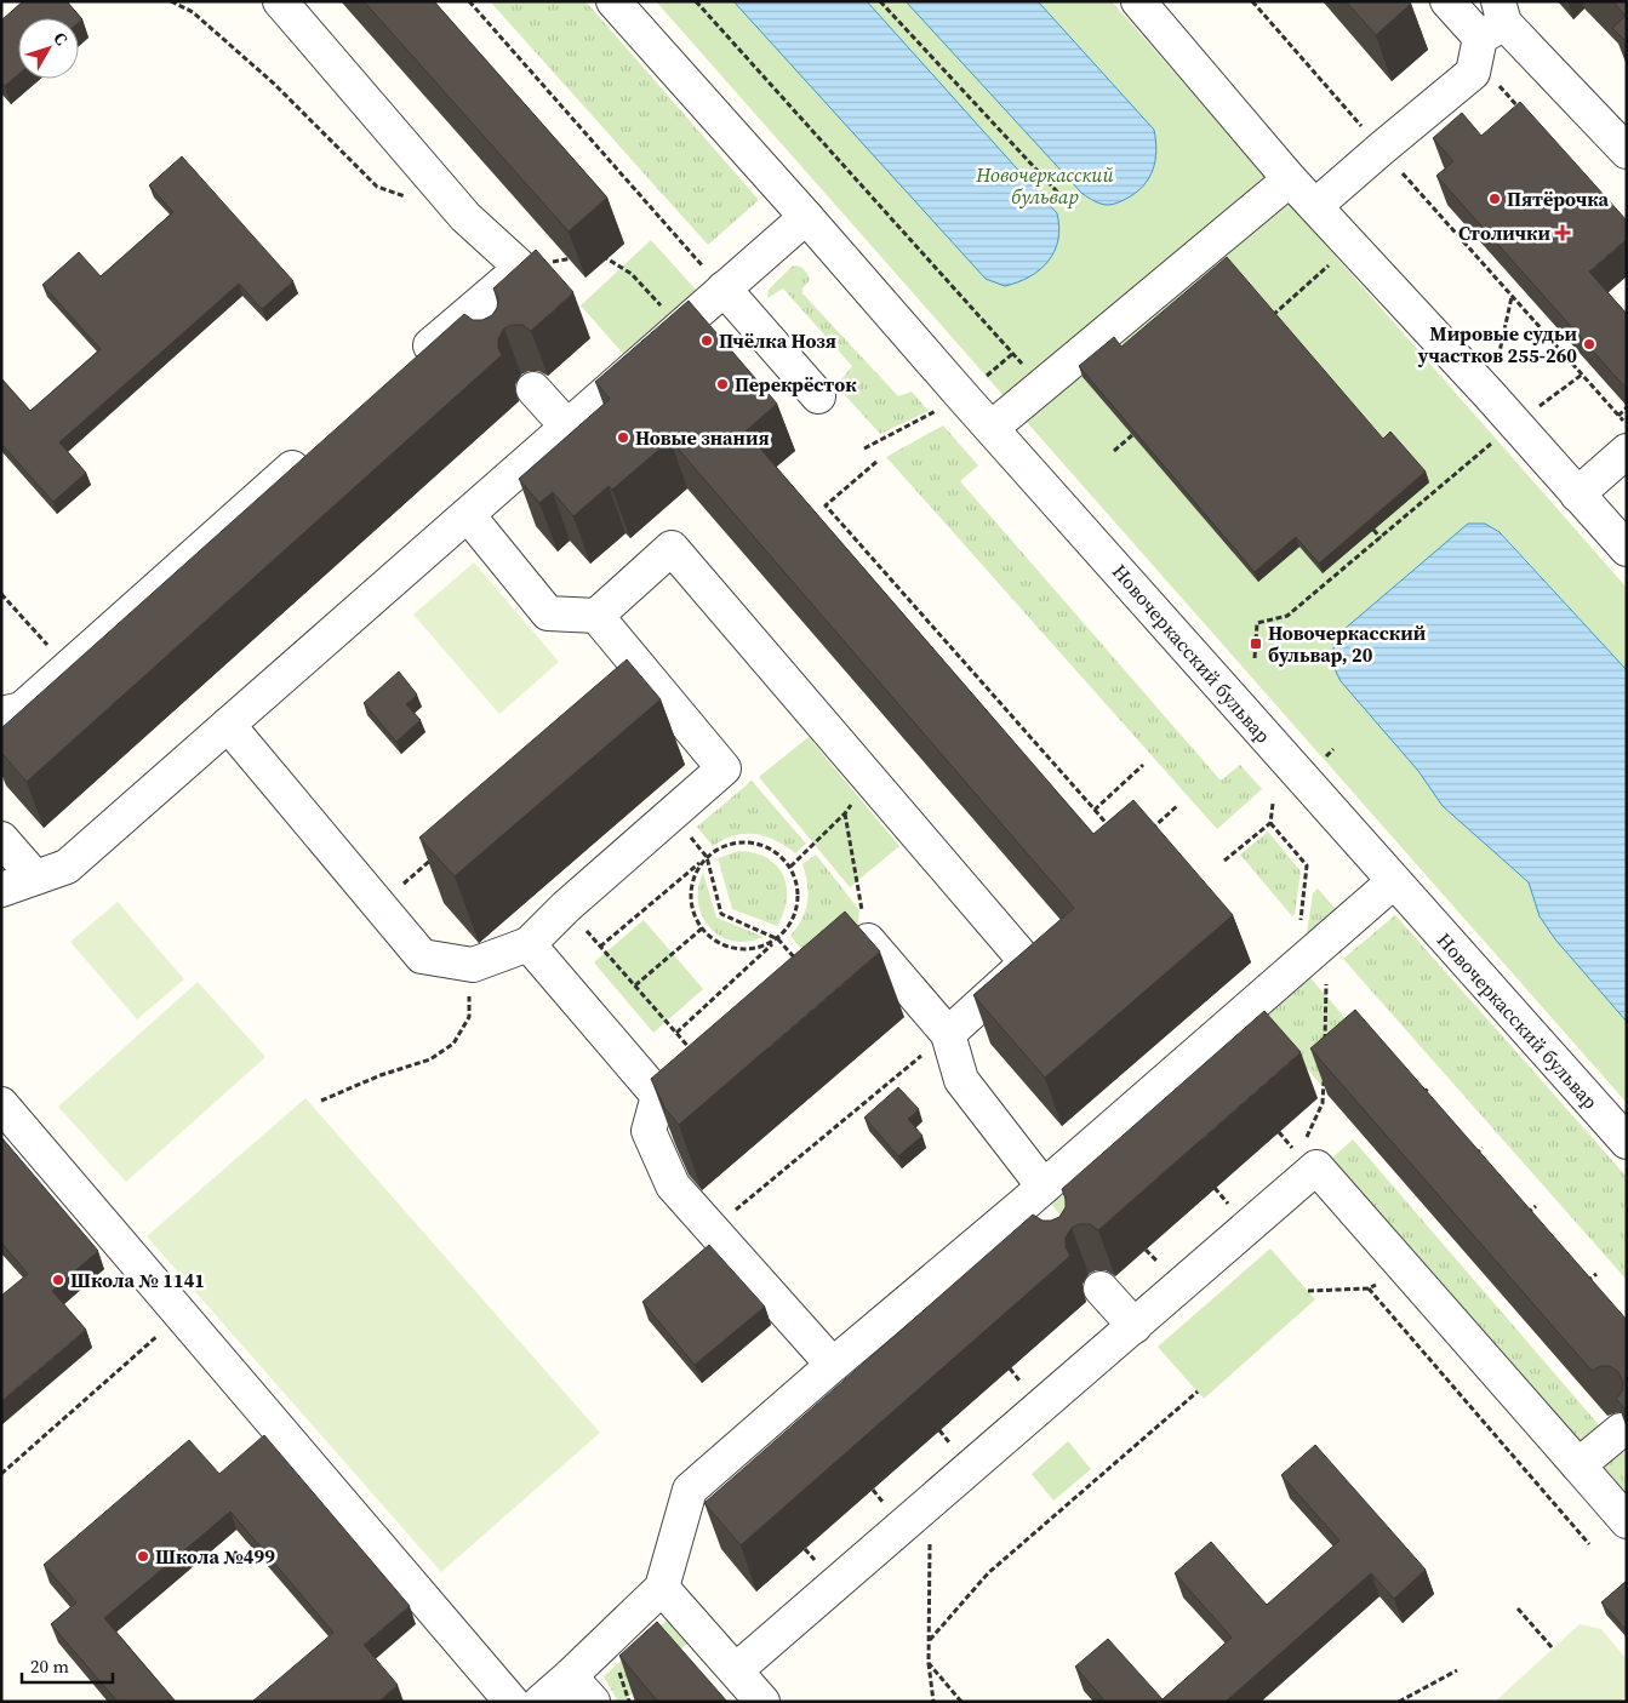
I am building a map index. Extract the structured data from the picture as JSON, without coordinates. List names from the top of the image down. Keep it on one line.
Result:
{"streets":{"street":["Новочеркасский бульвар"]},"parks":["Новочеркасский бульвар"],"places":{"other":["Пятёрочка","Пчёлка Нозя","Мировые судьи участков 255-260","Перекрёсток","Новые знания","Школа № 1141","Школа №499"],"health":["Столички"],"transit":["Новочеркасский бульвар, 20"]},"scale_bar":"20 m","north":"top right"}
